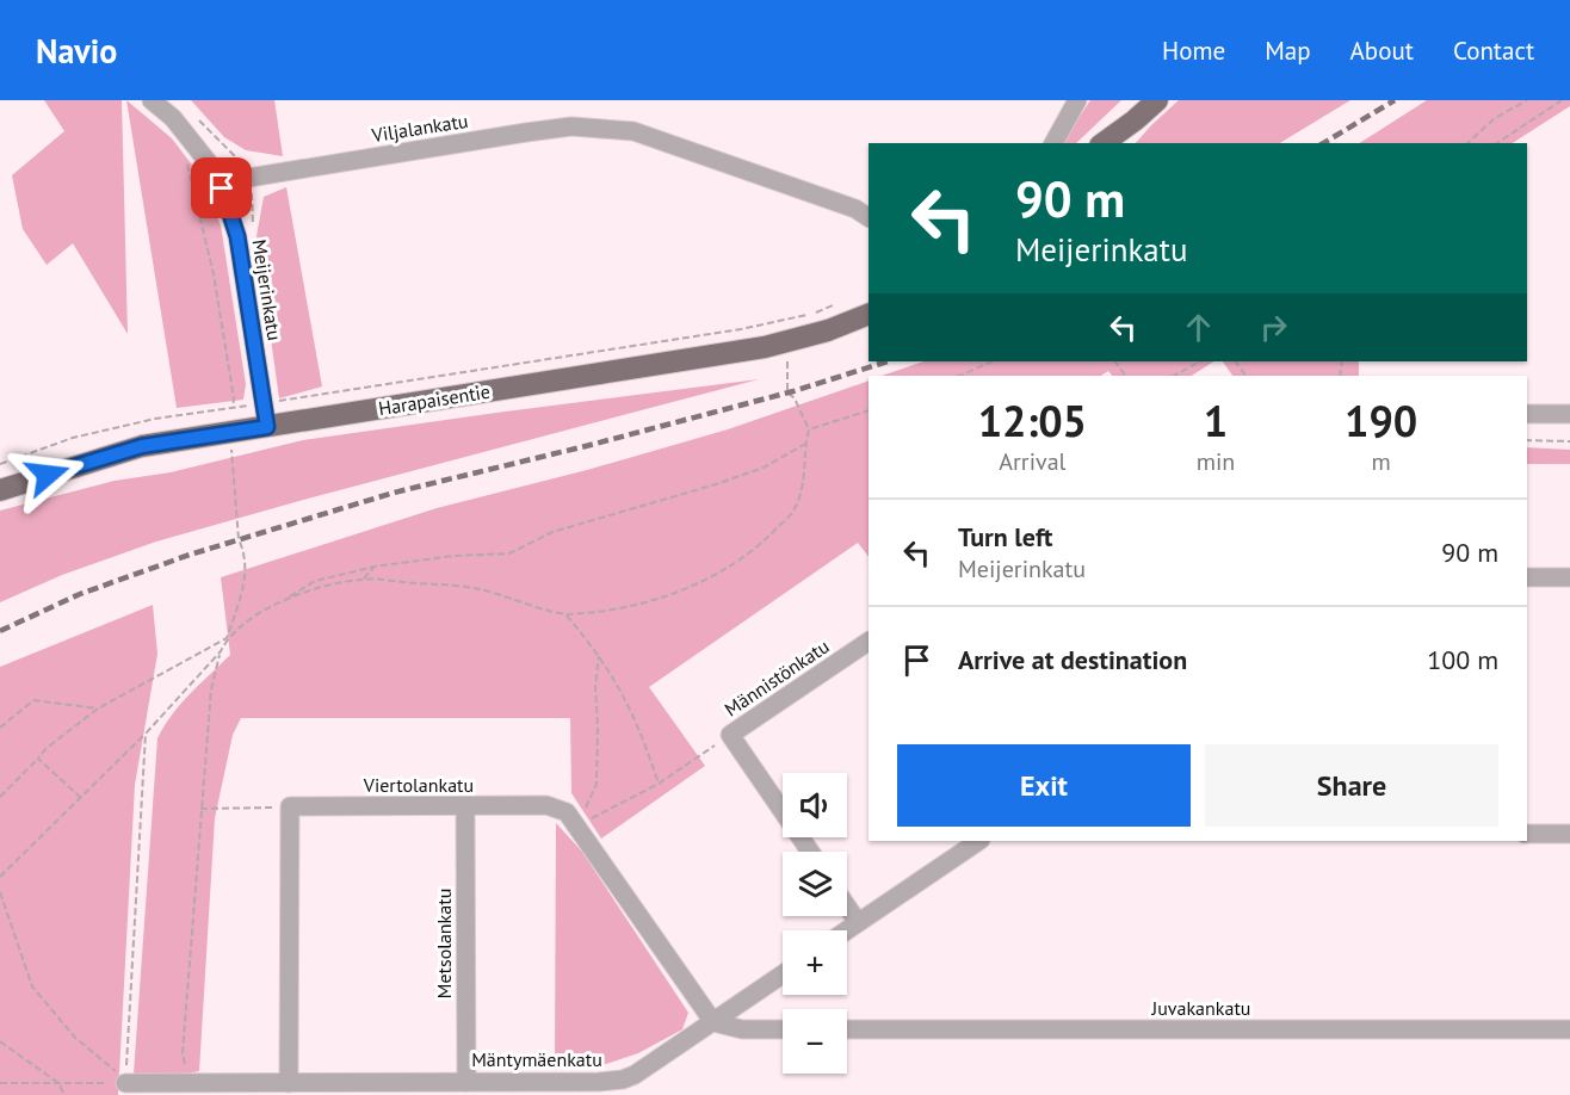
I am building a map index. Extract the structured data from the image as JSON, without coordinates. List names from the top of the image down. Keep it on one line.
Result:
{"streets":{"main road":["Harapaisentie"],"street":["Viljalankatu","Meijerinkatu","Männistönkatu","Viertolankatu","Metsolankatu","Juvakankatu","Mäntymäenkatu"]},"crossings":[["Viljalankatu","Meijerinkatu"],["Meijerinkatu","Harapaisentie"],["Viertolankatu","Metsolankatu"],["Viertolankatu","Mäntymäenkatu"],["Metsolankatu","Mäntymäenkatu"]],"page":{"header":"Navio","nav":["Home","Map","About","Contact"],"turn":["90 m","Meijerinkatu"],"eta":["12:05","Arrival","1","min","190","m"],"list":[{"name":"Turn left","note":"Meijerinkatu","value":"90 m"},{"name":"Arrive at destination","value":"100 m"}],"buttons":["Exit","Share"],"map_buttons":["+","−"]}}
